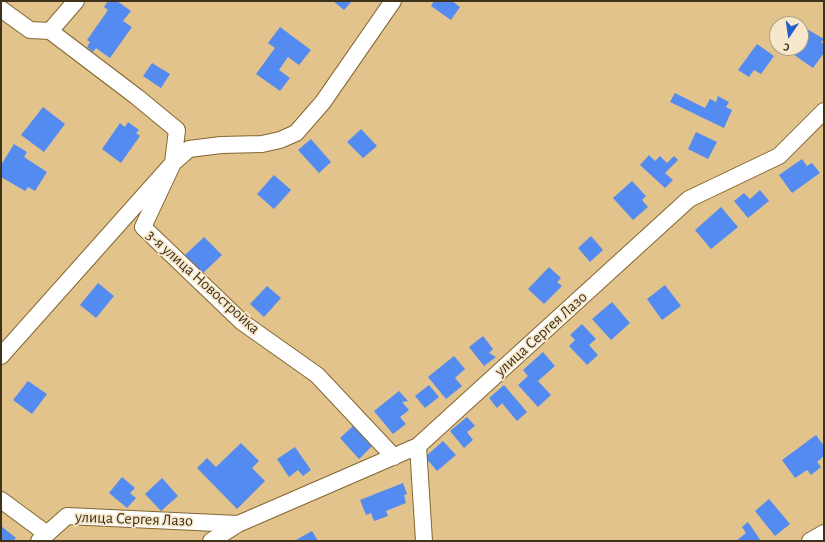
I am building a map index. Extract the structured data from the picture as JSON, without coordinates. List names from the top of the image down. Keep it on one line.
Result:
{"streets":{"street":["3-я улица Новостройка","улица Сергея Лазо"]},"crossings":[["3-я улица Новостройка","улица Сергея Лазо"]],"north":"bottom"}
